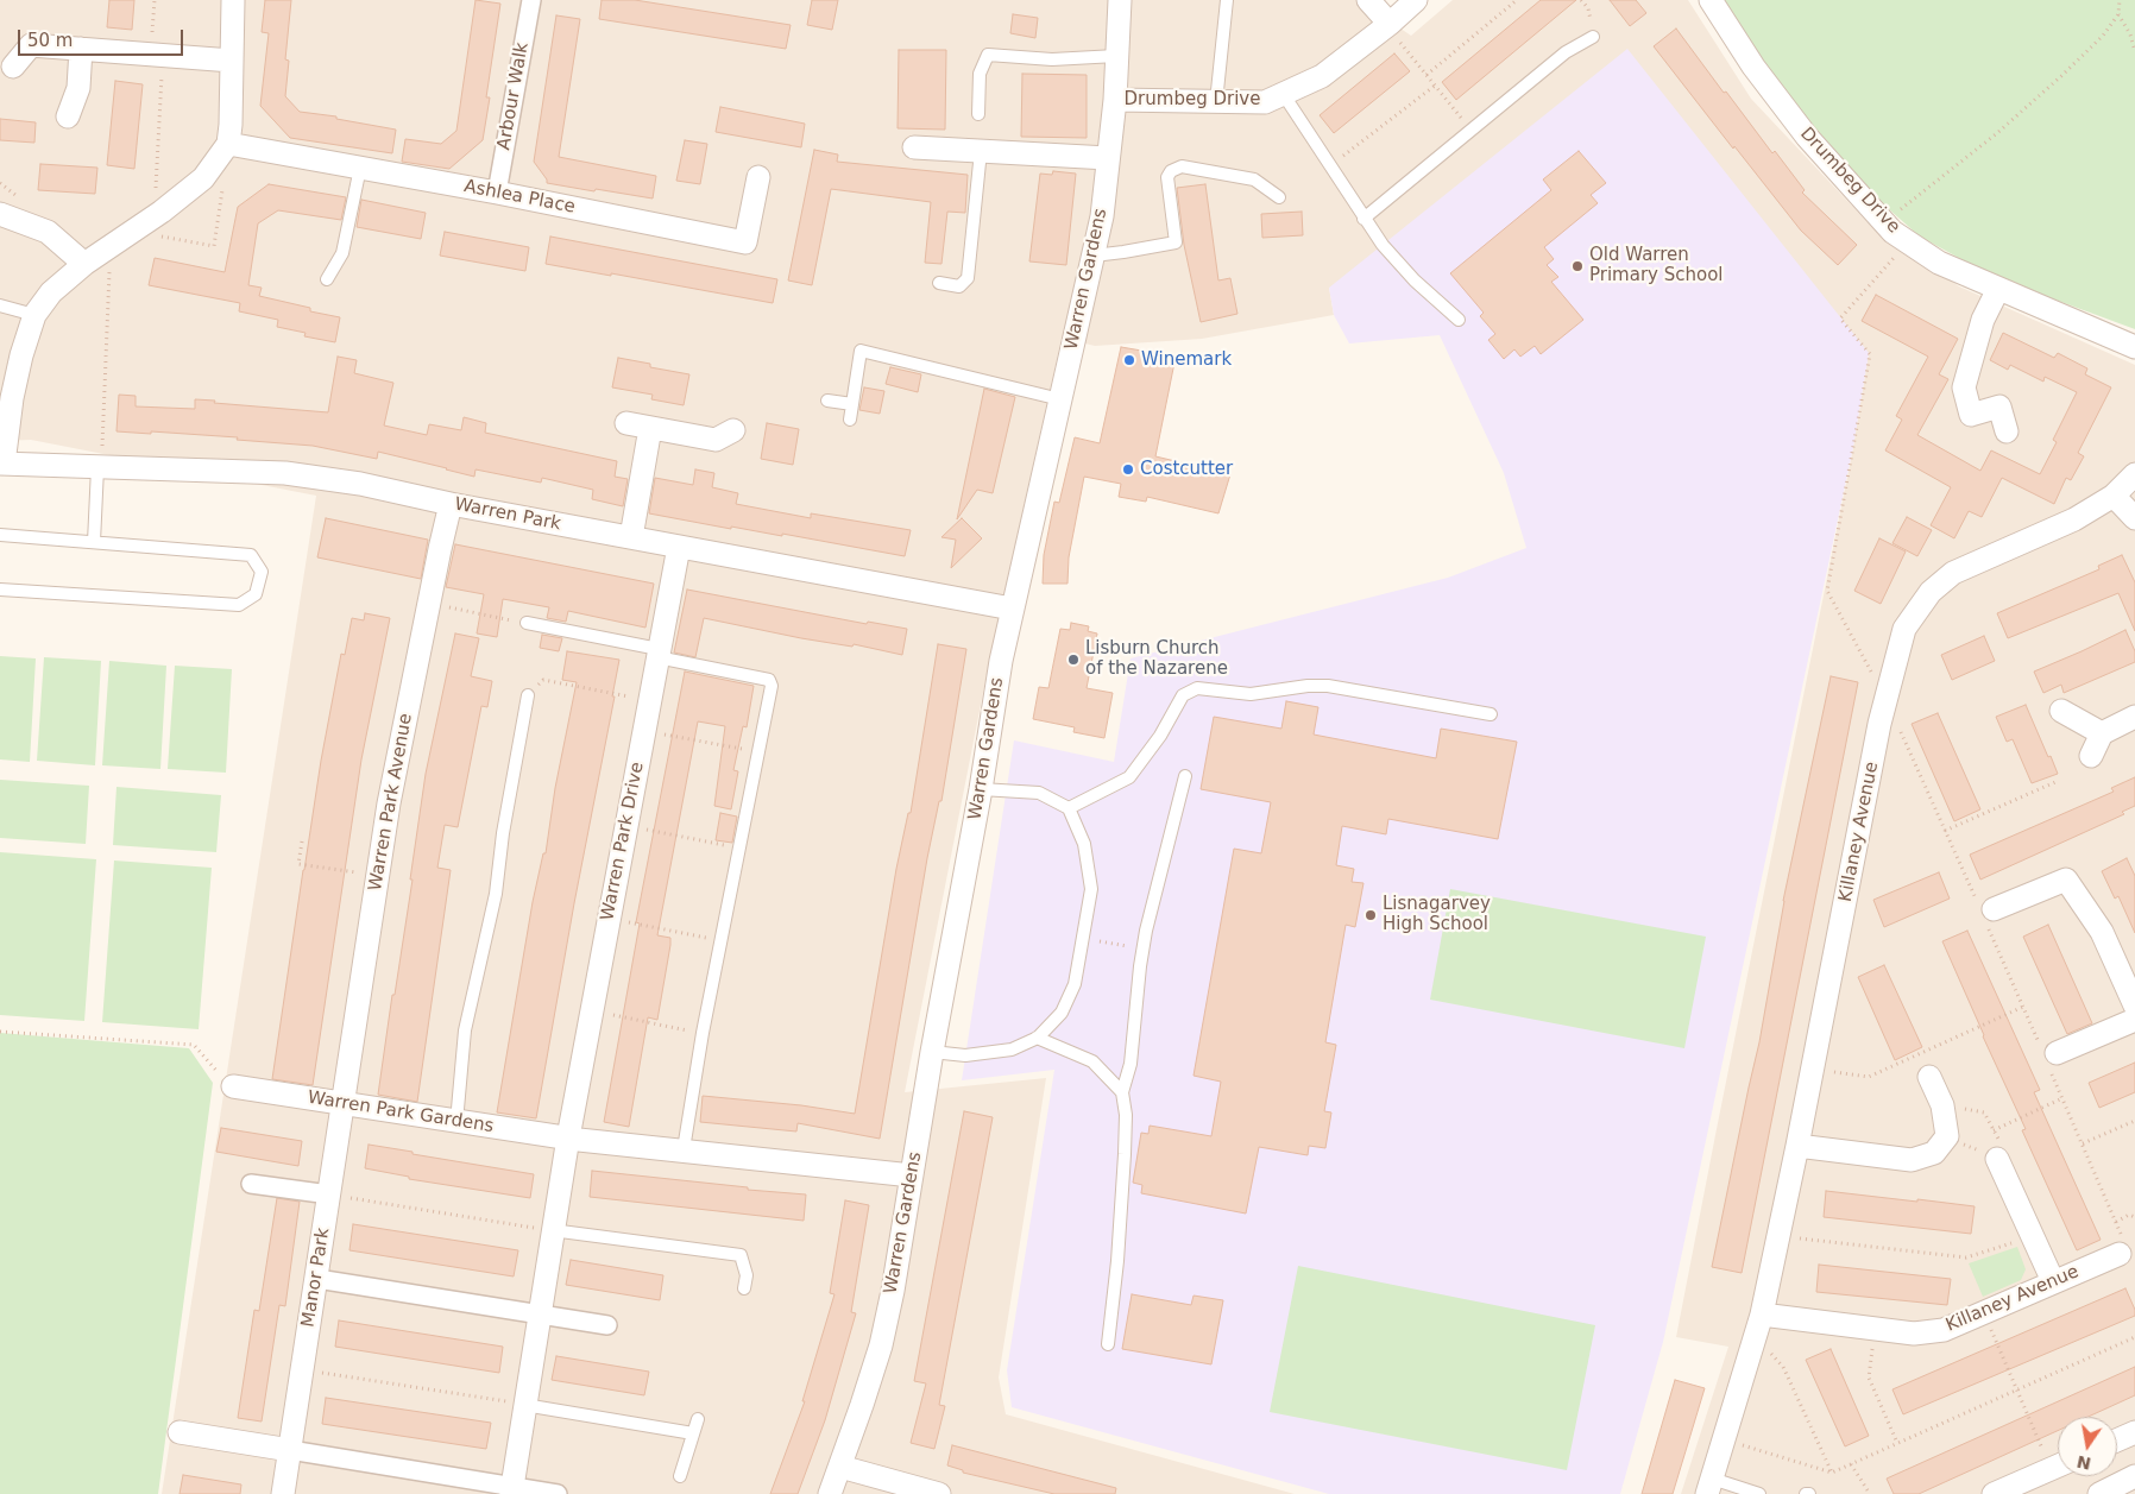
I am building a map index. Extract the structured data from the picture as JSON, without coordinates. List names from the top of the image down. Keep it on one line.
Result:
{"streets":{"street":["Arbour Walk","Drumbeg Drive","Ashlea Place","Warren Gardens","Warren Park","Warren Park Avenue","Killaney Avenue","Warren Park Drive","Warren Park Gardens","Manor Park"]},"crossings":[["Arbour Walk","Ashlea Place"],["Drumbeg Drive","Warren Gardens"],["Warren Gardens","Warren Park"],["Warren Gardens","Warren Park Gardens"],["Warren Park","Warren Park Avenue"],["Warren Park","Warren Park Drive"],["Warren Park Avenue","Warren Park Gardens"],["Warren Park Avenue","Manor Park"],["Warren Park Drive","Warren Park Gardens"],["Warren Park Gardens","Manor Park"]],"places":["Old Warren Primary School","Winemark","Costcutter","Lisburn Church of the Nazarene","Lisnagarvey High School"],"scale_bar":"50 m","north":"bottom"}
